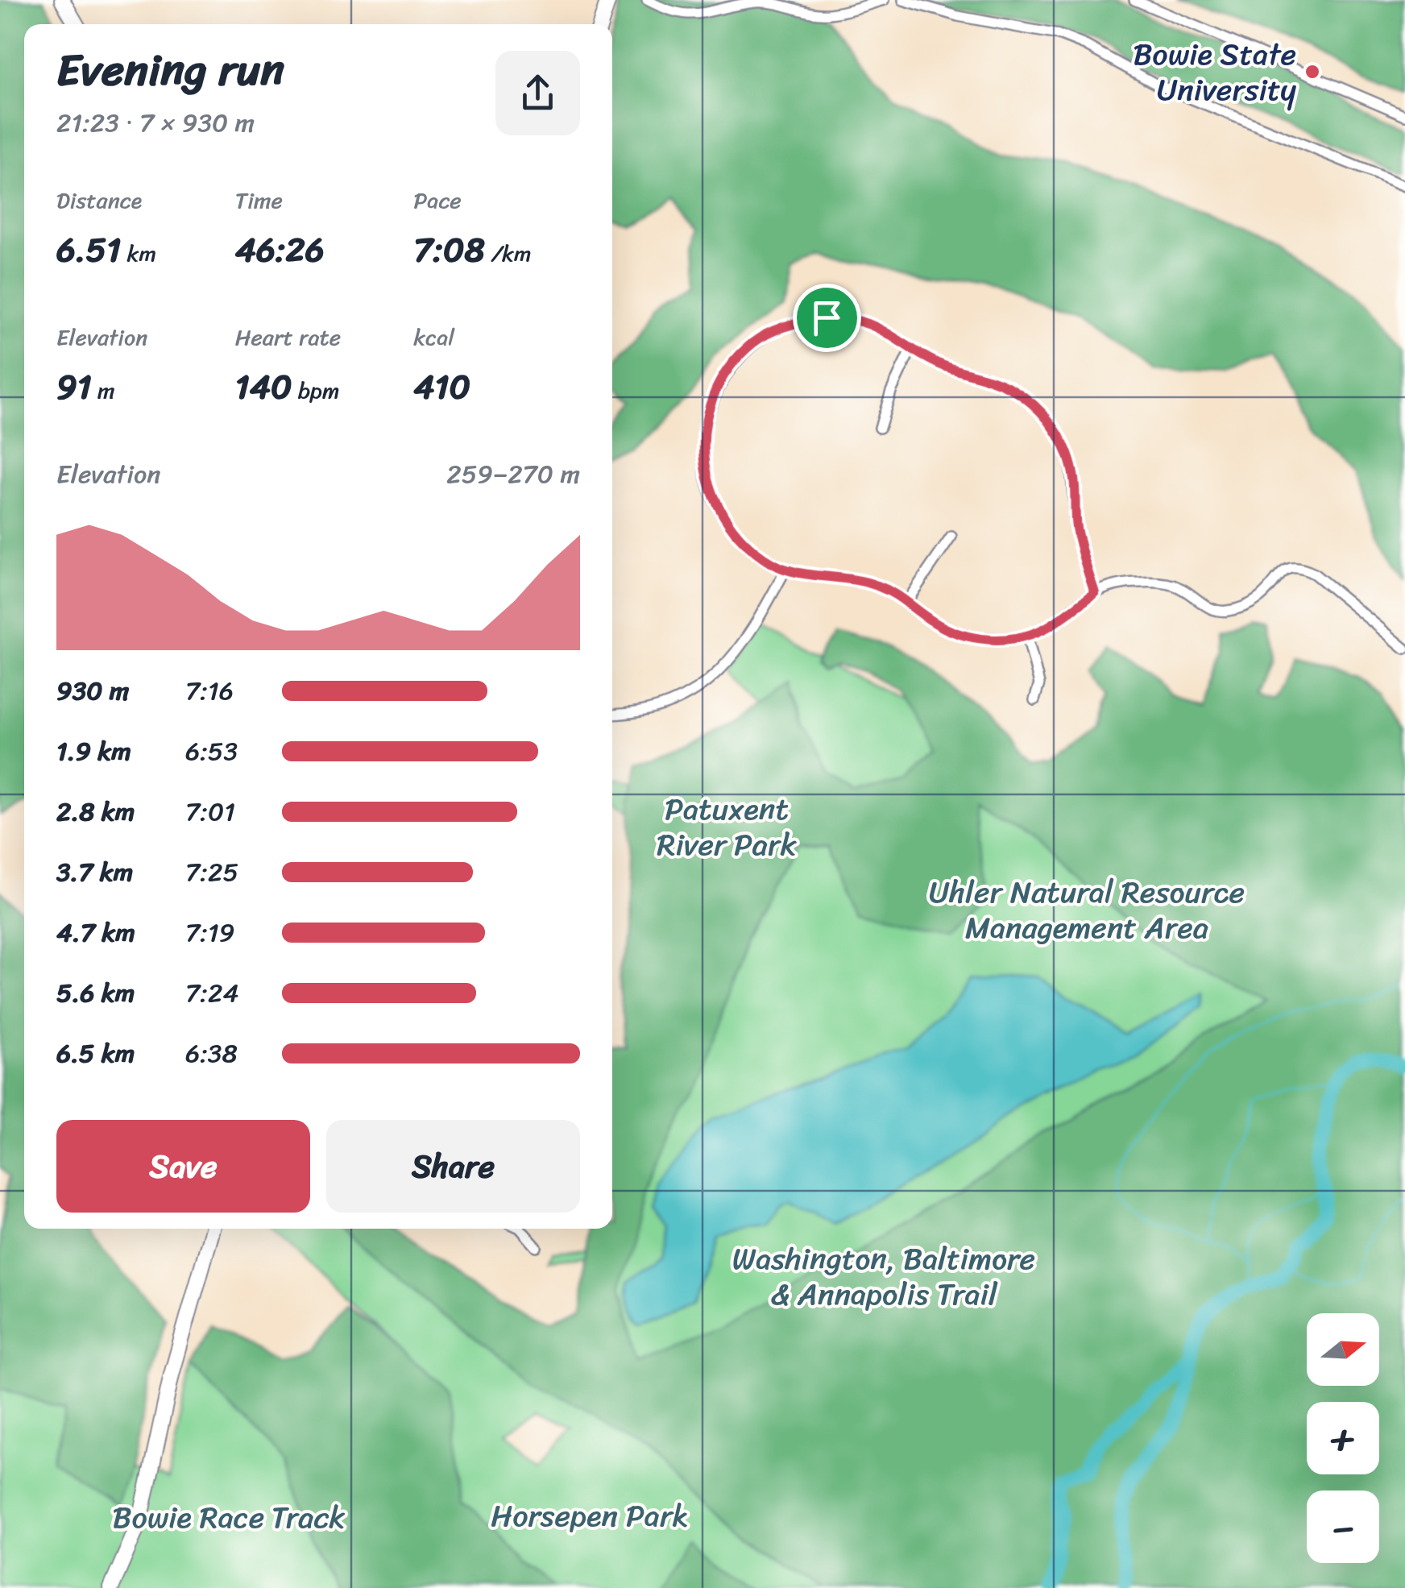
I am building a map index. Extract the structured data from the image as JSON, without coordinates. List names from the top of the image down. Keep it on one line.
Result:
{"parks":["Patuxent River Park","Uhler Natural Resource Management Area","Washington, Baltimore & Annapolis Trail","Horsepen Park","Bowie Race Track"],"places":["Bowie State University"],"north":"right","page":{"heading":["Evening run","21:23 · 7 × 930 m"],"stats":[["Distance","6.51 km"],["Time","46:26"],["Pace","7:08 /km"],["Elevation","91 m"],["Heart rate","140 bpm"],["kcal","410"]],"chart":["Elevation","259–270 m"],"list":[{"name":"930 m","note":"7:16"},{"name":"1.9 km","note":"6:53"},{"name":"2.8 km","note":"7:01"},{"name":"3.7 km","note":"7:25"},{"name":"4.7 km","note":"7:19"},{"name":"5.6 km","note":"7:24"},{"name":"6.5 km","note":"6:38"}],"buttons":["Save","Share"],"map_buttons":["+","−"]}}
